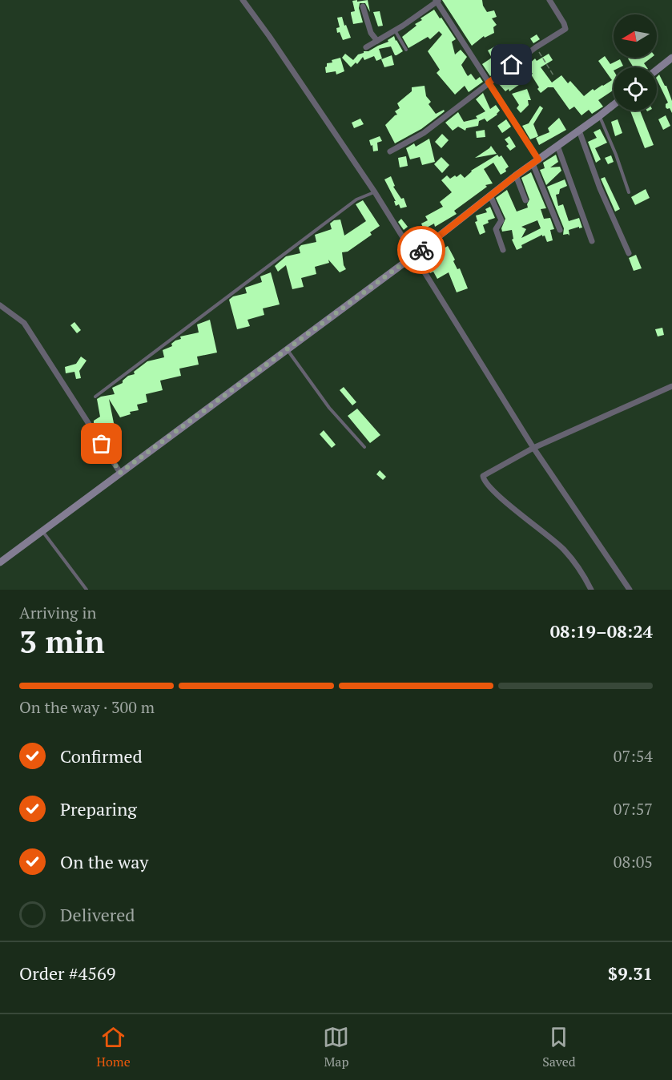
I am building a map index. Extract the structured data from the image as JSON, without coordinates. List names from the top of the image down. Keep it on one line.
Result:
{"north":"left","page":{"heading":["3 min","Arriving in","08:19–08:24"],"panel":["Order #4569","$9.31"],"bar":"On the way · 300 m","list":[["Confirmed","07:54"],["Preparing","07:57"],["On the way","08:05"],"Delivered"],"tabs":["Home","Map","Saved"]}}
